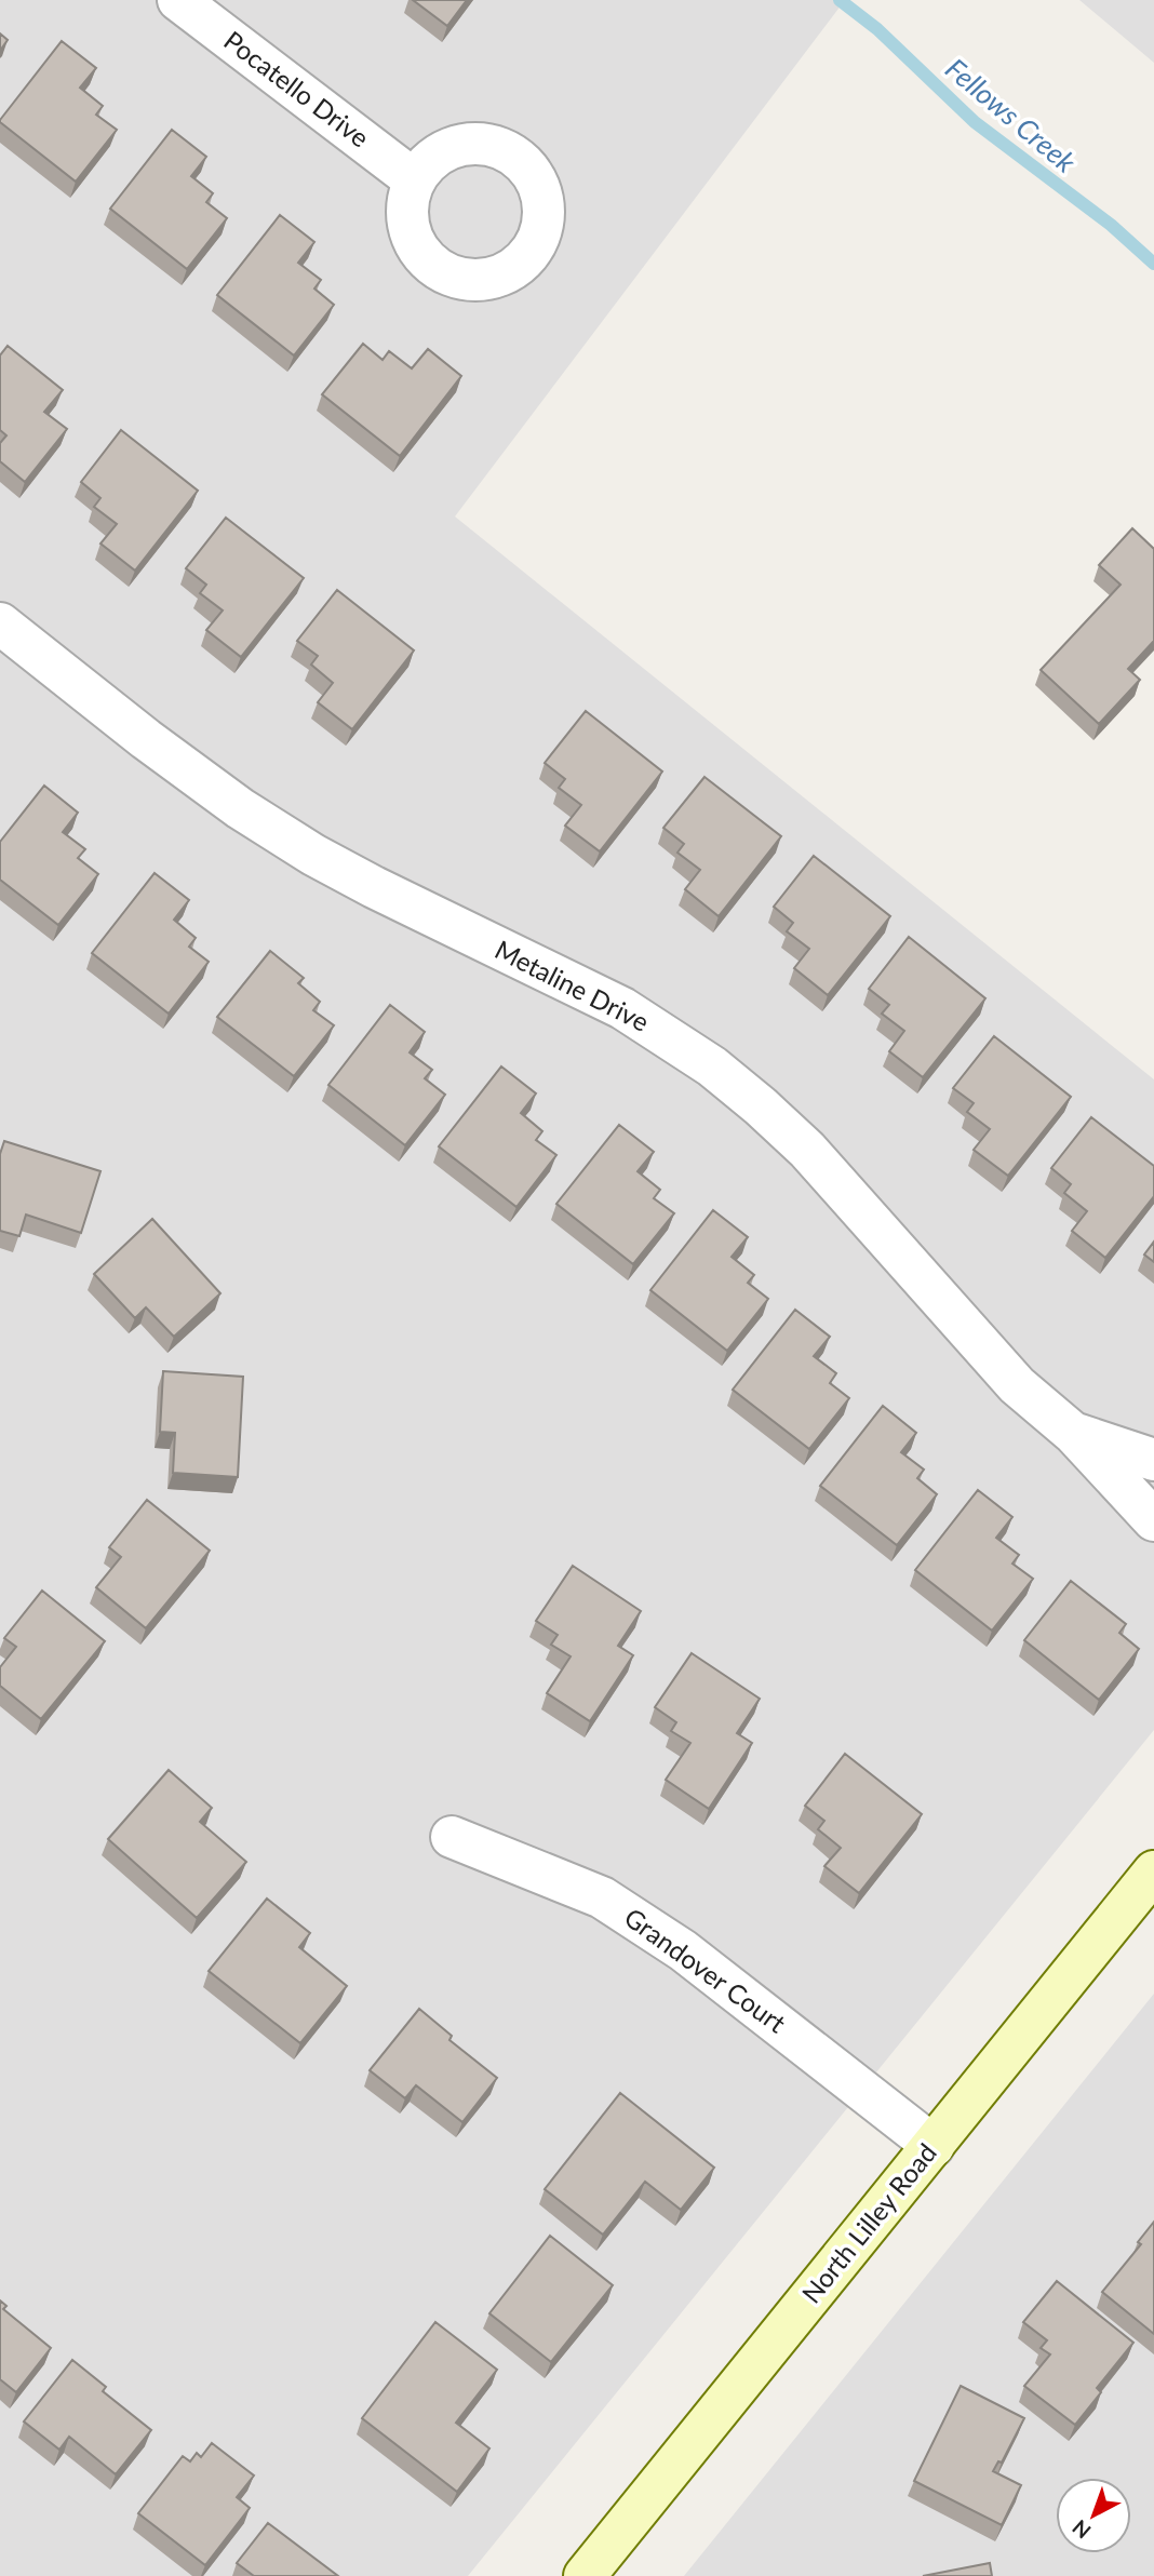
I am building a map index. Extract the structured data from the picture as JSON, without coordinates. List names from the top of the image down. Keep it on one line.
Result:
{"streets":{"street":["Pocatello Drive","Metaline Drive","Grandover Court","North Lilley Road"]},"crossings":[["Grandover Court","North Lilley Road"]],"water":["Fellows Creek"],"north":"bottom left"}
